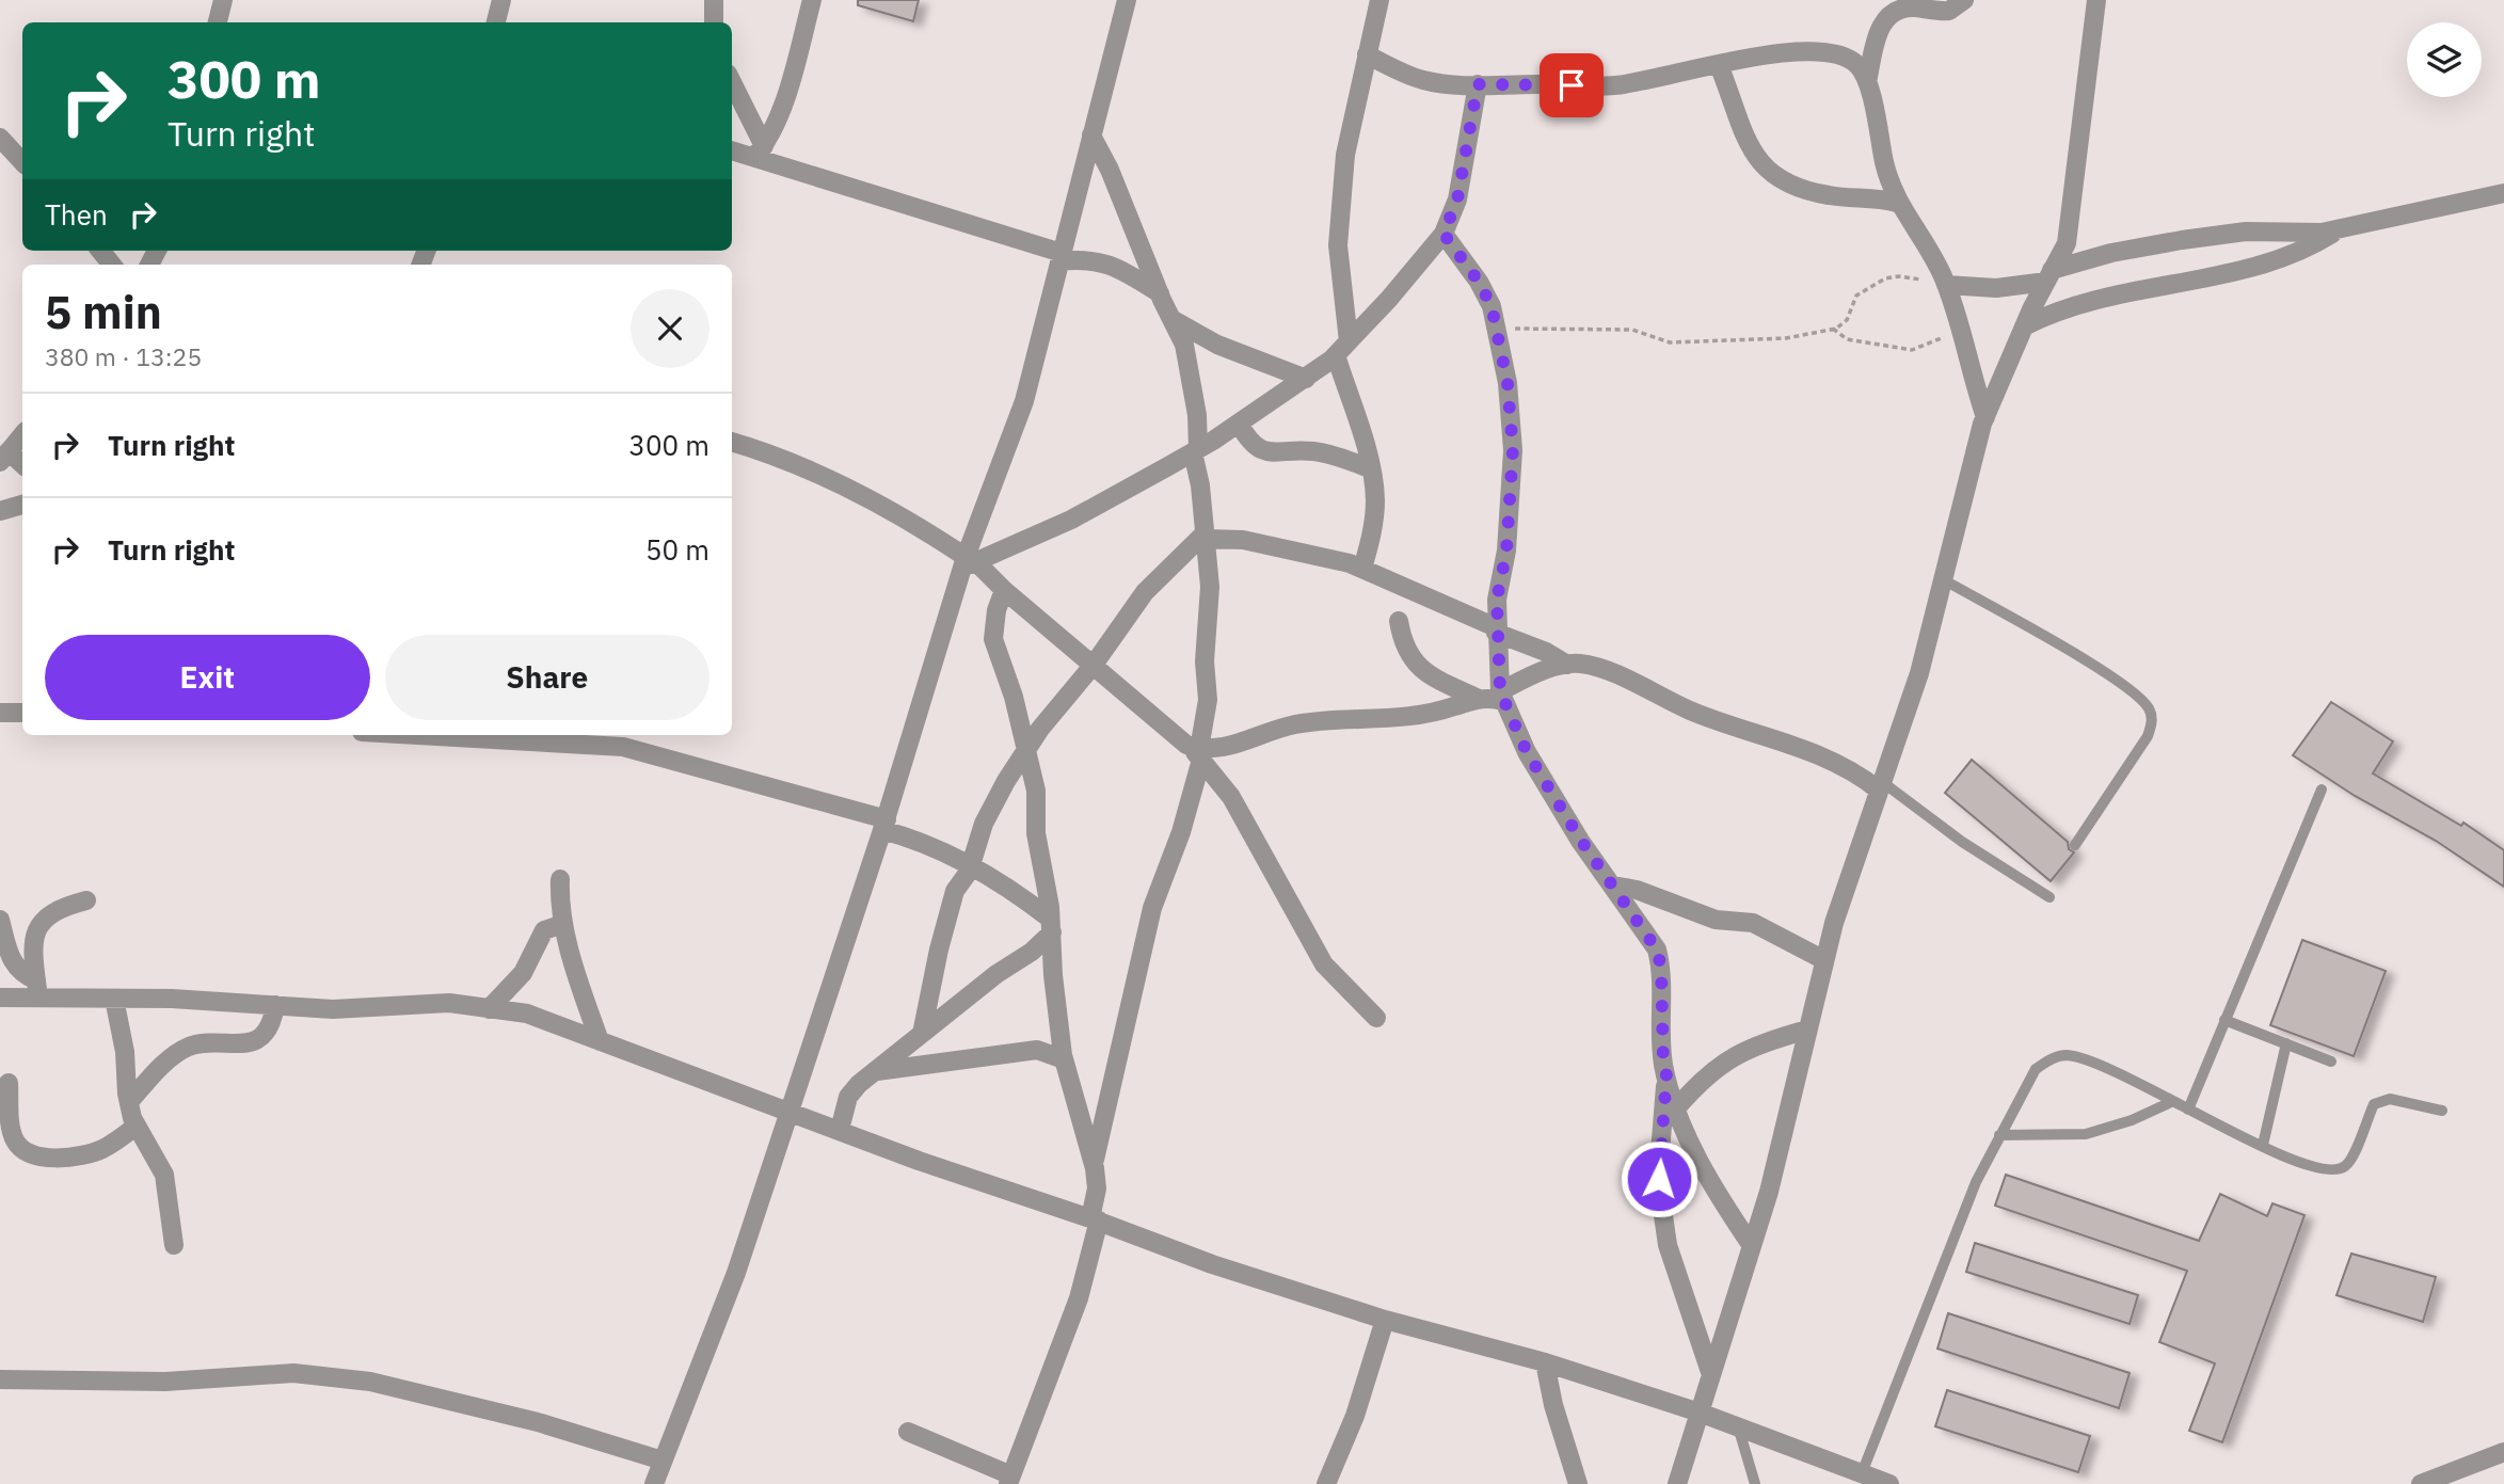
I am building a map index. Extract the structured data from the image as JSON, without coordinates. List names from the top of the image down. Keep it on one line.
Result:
{"page":{"turn":["300 m","Turn right"],"then":"Then","heading":["5 min","380 m · 13:25"],"list":[{"name":"Turn right","value":"300 m"},{"name":"Turn right","value":"50 m"}],"buttons":["Exit","Share"]}}
